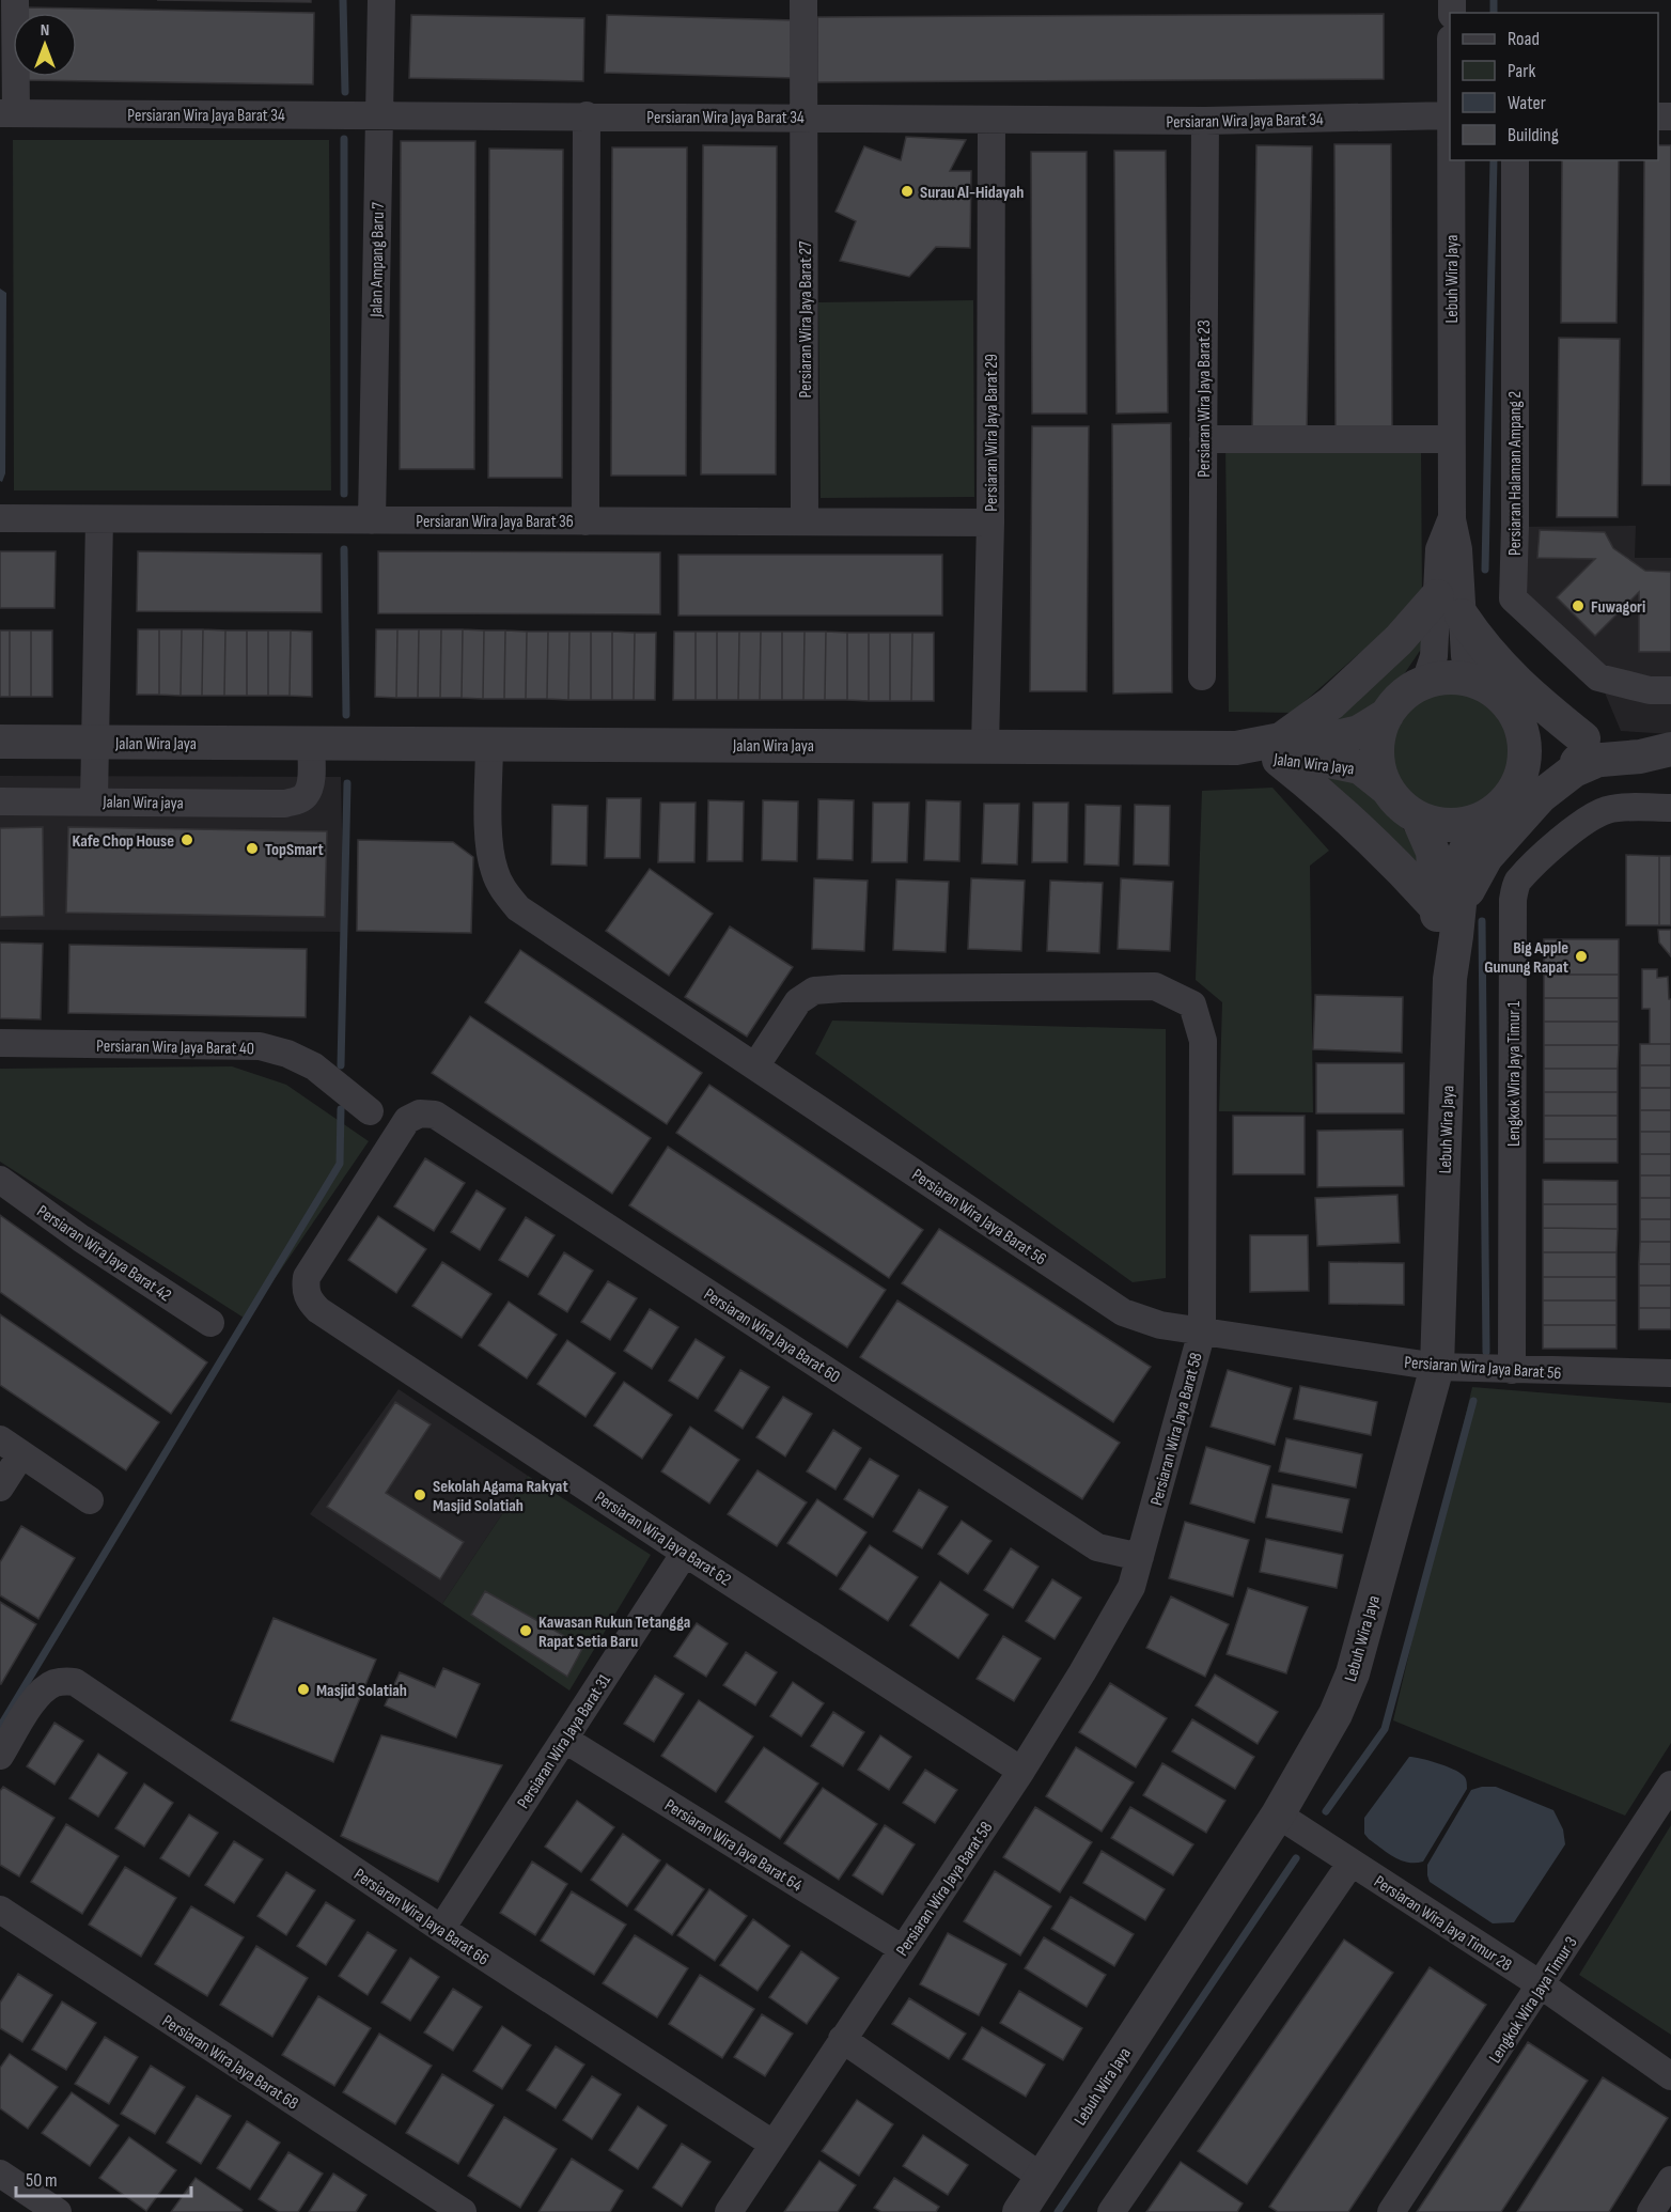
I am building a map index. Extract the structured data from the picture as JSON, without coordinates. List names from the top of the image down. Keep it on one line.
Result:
{"streets":{"street":["Persiaran Wira Jaya Barat 34","Jalan Ampang Baru 7","Lebuh Wira Jaya","Persiaran Wira Jaya Barat 27","Persiaran Wira Jaya Barat 23","Persiaran Wira Jaya Barat 29","Persiaran Halaman Ampang 2","Persiaran Wira Jaya Barat 36","Jalan Wira Jaya","Jalan Wira jaya","Persiaran Wira Jaya Barat 40","Lengkok Wira Jaya Timur 1","Persiaran Wira Jaya Barat 56","Persiaran Wira Jaya Barat 42","Persiaran Wira Jaya Barat 60","Persiaran Wira Jaya Barat 58","Persiaran Wira Jaya Barat 62","Persiaran Wira Jaya Barat 31","Persiaran Wira Jaya Barat 64","Persiaran Wira Jaya Barat 66","Persiaran Wira Jaya Timur 28","Lengkok Wira Jaya Timur 3","Persiaran Wira Jaya Barat 68"]},"crossings":[["Persiaran Wira Jaya Barat 34","Jalan Ampang Baru 7"],["Persiaran Wira Jaya Barat 34","Persiaran Wira Jaya Barat 27"],["Persiaran Wira Jaya Barat 34","Persiaran Wira Jaya Barat 23"],["Persiaran Wira Jaya Barat 34","Persiaran Wira Jaya Barat 29"],["Jalan Ampang Baru 7","Persiaran Wira Jaya Barat 36"],["Lebuh Wira Jaya","Jalan Wira Jaya"],["Lebuh Wira Jaya","Persiaran Wira Jaya Barat 56"],["Lebuh Wira Jaya","Persiaran Wira Jaya Timur 28"],["Persiaran Wira Jaya Barat 27","Persiaran Wira Jaya Barat 36"],["Persiaran Wira Jaya Barat 29","Persiaran Wira Jaya Barat 36"],["Persiaran Wira Jaya Barat 29","Jalan Wira Jaya"],["Jalan Wira Jaya","Jalan Wira jaya"],["Jalan Wira Jaya","Persiaran Wira Jaya Barat 56"],["Lengkok Wira Jaya Timur 1","Persiaran Wira Jaya Barat 56"],["Persiaran Wira Jaya Barat 56","Persiaran Wira Jaya Barat 58"],["Persiaran Wira Jaya Barat 60","Persiaran Wira Jaya Barat 58"],["Persiaran Wira Jaya Barat 60","Persiaran Wira Jaya Barat 62"],["Persiaran Wira Jaya Barat 58","Persiaran Wira Jaya Barat 62"],["Persiaran Wira Jaya Barat 58","Persiaran Wira Jaya Barat 64"],["Persiaran Wira Jaya Barat 58","Persiaran Wira Jaya Barat 66"],["Persiaran Wira Jaya Barat 62","Persiaran Wira Jaya Barat 31"],["Persiaran Wira Jaya Barat 31","Persiaran Wira Jaya Barat 64"],["Persiaran Wira Jaya Barat 31","Persiaran Wira Jaya Barat 66"],["Persiaran Wira Jaya Timur 28","Lengkok Wira Jaya Timur 3"]],"places":["Surau Al-Hidayah","Fuwagori","Kafe Chop House","TopSmart","Big Apple Gunung Rapat","Sekolah Agama Rakyat Masjid Solatiah","Kawasan Rukun Tetangga Rapat Setia Baru","Masjid Solatiah"],"legend":["Road","Park","Water","Building"],"scale_bar":"50 m","north":"top"}
